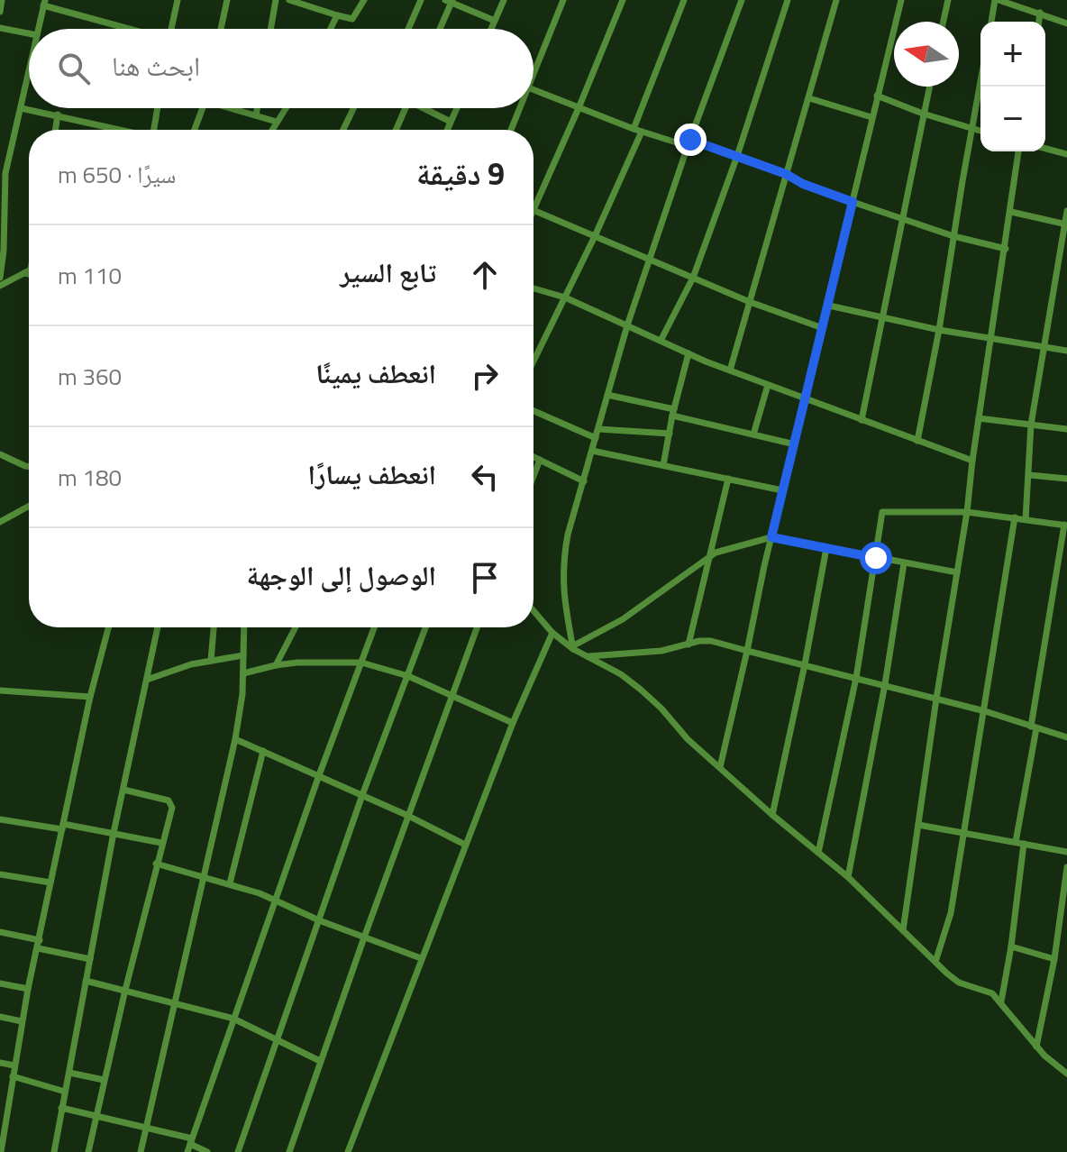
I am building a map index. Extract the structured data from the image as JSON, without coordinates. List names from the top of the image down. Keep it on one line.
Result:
{"north":"left","page":{"map_buttons":["+","−"],"search":"ابحث هنا","heading":["9 دقيقة","سيرًا · 650 m"],"list":[["تابع السير","110 m"],["انعطف يمينًا","360 m"],["انعطف يسارًا","180 m"],"الوصول إلى الوجهة"]}}
